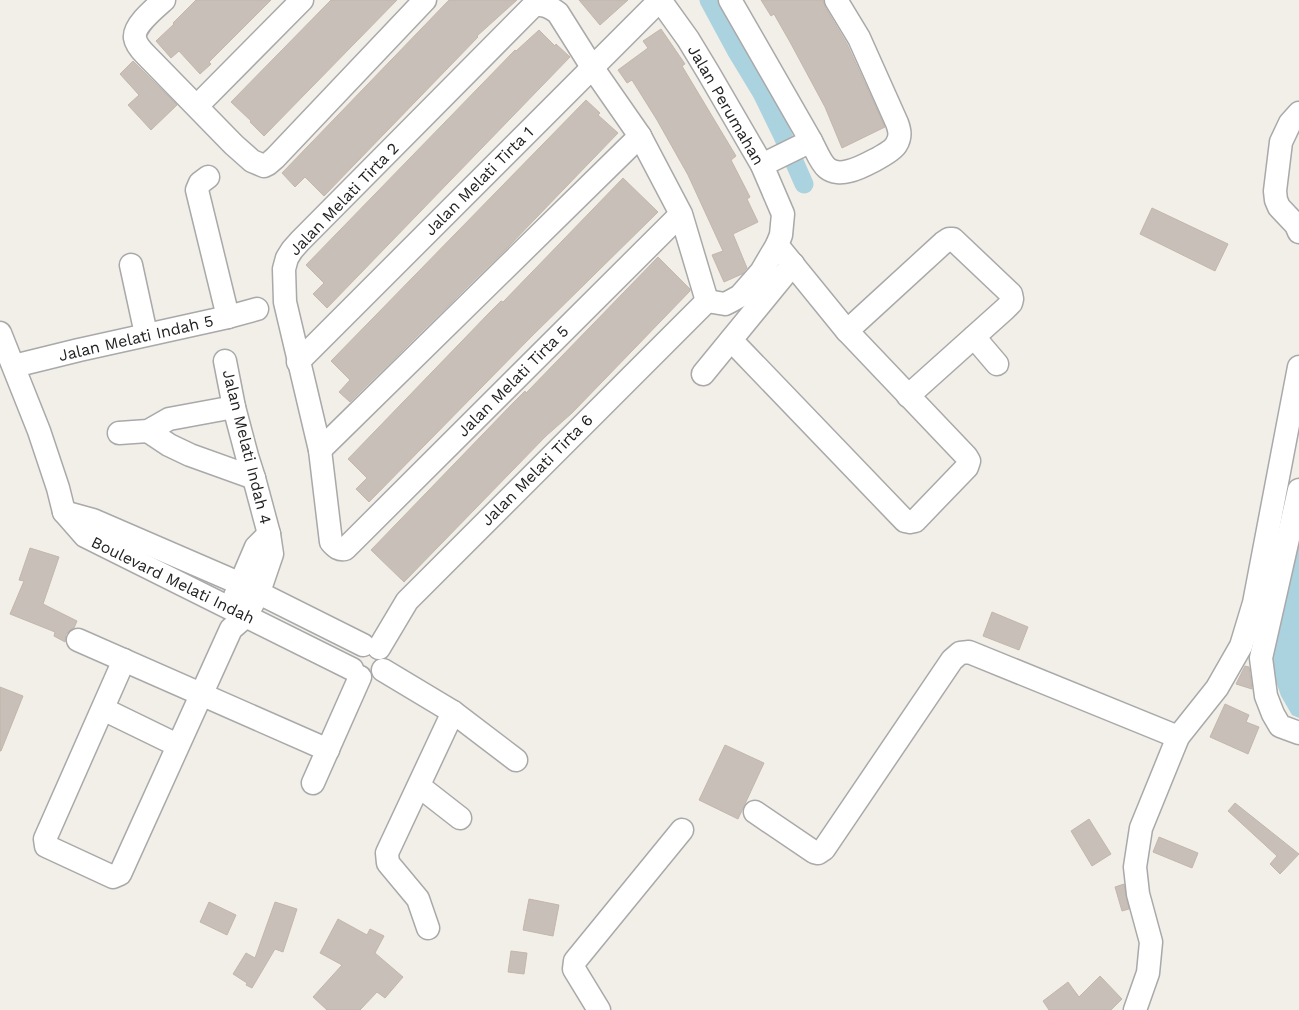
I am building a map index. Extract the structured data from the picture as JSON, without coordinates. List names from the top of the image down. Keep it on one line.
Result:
{"streets":{"street":["Jalan Perumahan","Jalan Melati Tirta 1","Jalan Melati Tirta 2","Jalan Melati Indah 5","Jalan Melati Tirta 5","Jalan Melati Indah 4","Jalan Melati Tirta 6","Boulevard Melati Indah"]},"crossings":[["Jalan Perumahan","Jalan Melati Tirta 1"],["Jalan Melati Tirta 1","Jalan Melati Tirta 2"],["Jalan Melati Tirta 2","Jalan Melati Tirta 5"],["Jalan Melati Tirta 2","Jalan Melati Tirta 6"],["Jalan Melati Indah 5","Boulevard Melati Indah"],["Jalan Melati Indah 4","Boulevard Melati Indah"],["Jalan Melati Tirta 6","Boulevard Melati Indah"]]}
